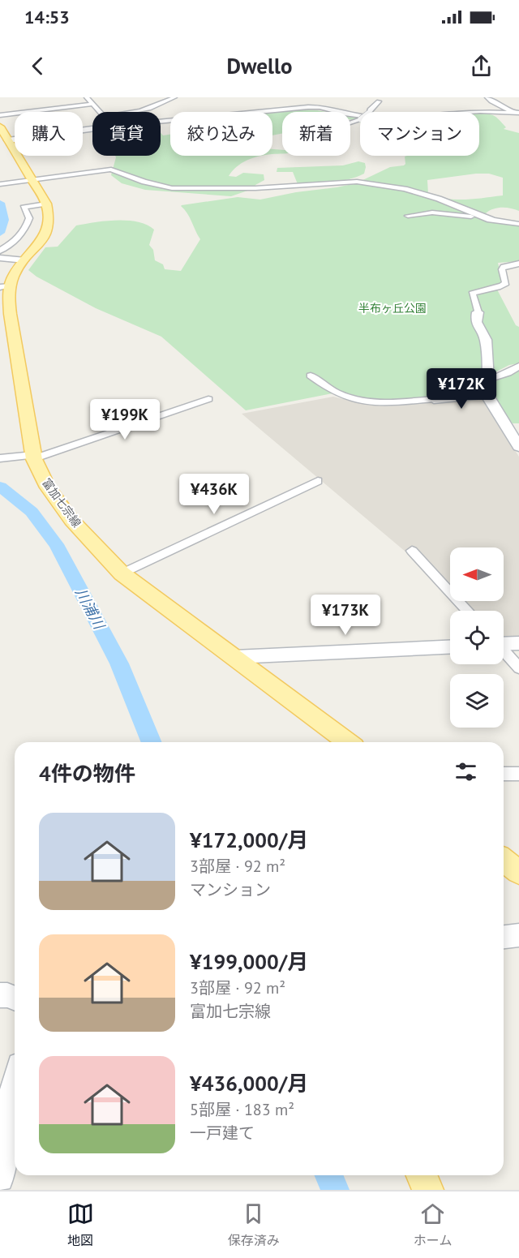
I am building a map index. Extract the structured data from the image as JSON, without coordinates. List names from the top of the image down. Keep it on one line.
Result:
{"streets":{"main road":["富加七宗線"]},"water":["川浦川"],"parks":["半布ヶ丘公園"],"north":"left","page":{"status":"14:53","header":"Dwello","chip":["購入","賃貸","絞り込み","新着","マンション"],"price":["¥172K","¥199K","¥436K","¥173K"],"heading":"4件の物件","list":[{"name":"¥172,000/月","note":"3部屋 · 92 m² · マンション"},{"name":"¥199,000/月","note":"3部屋 · 92 m² · 富加七宗線"},{"name":"¥436,000/月","note":"5部屋 · 183 m² · 一戸建て"}],"tabs":["地図","保存済み","ホーム"]}}
